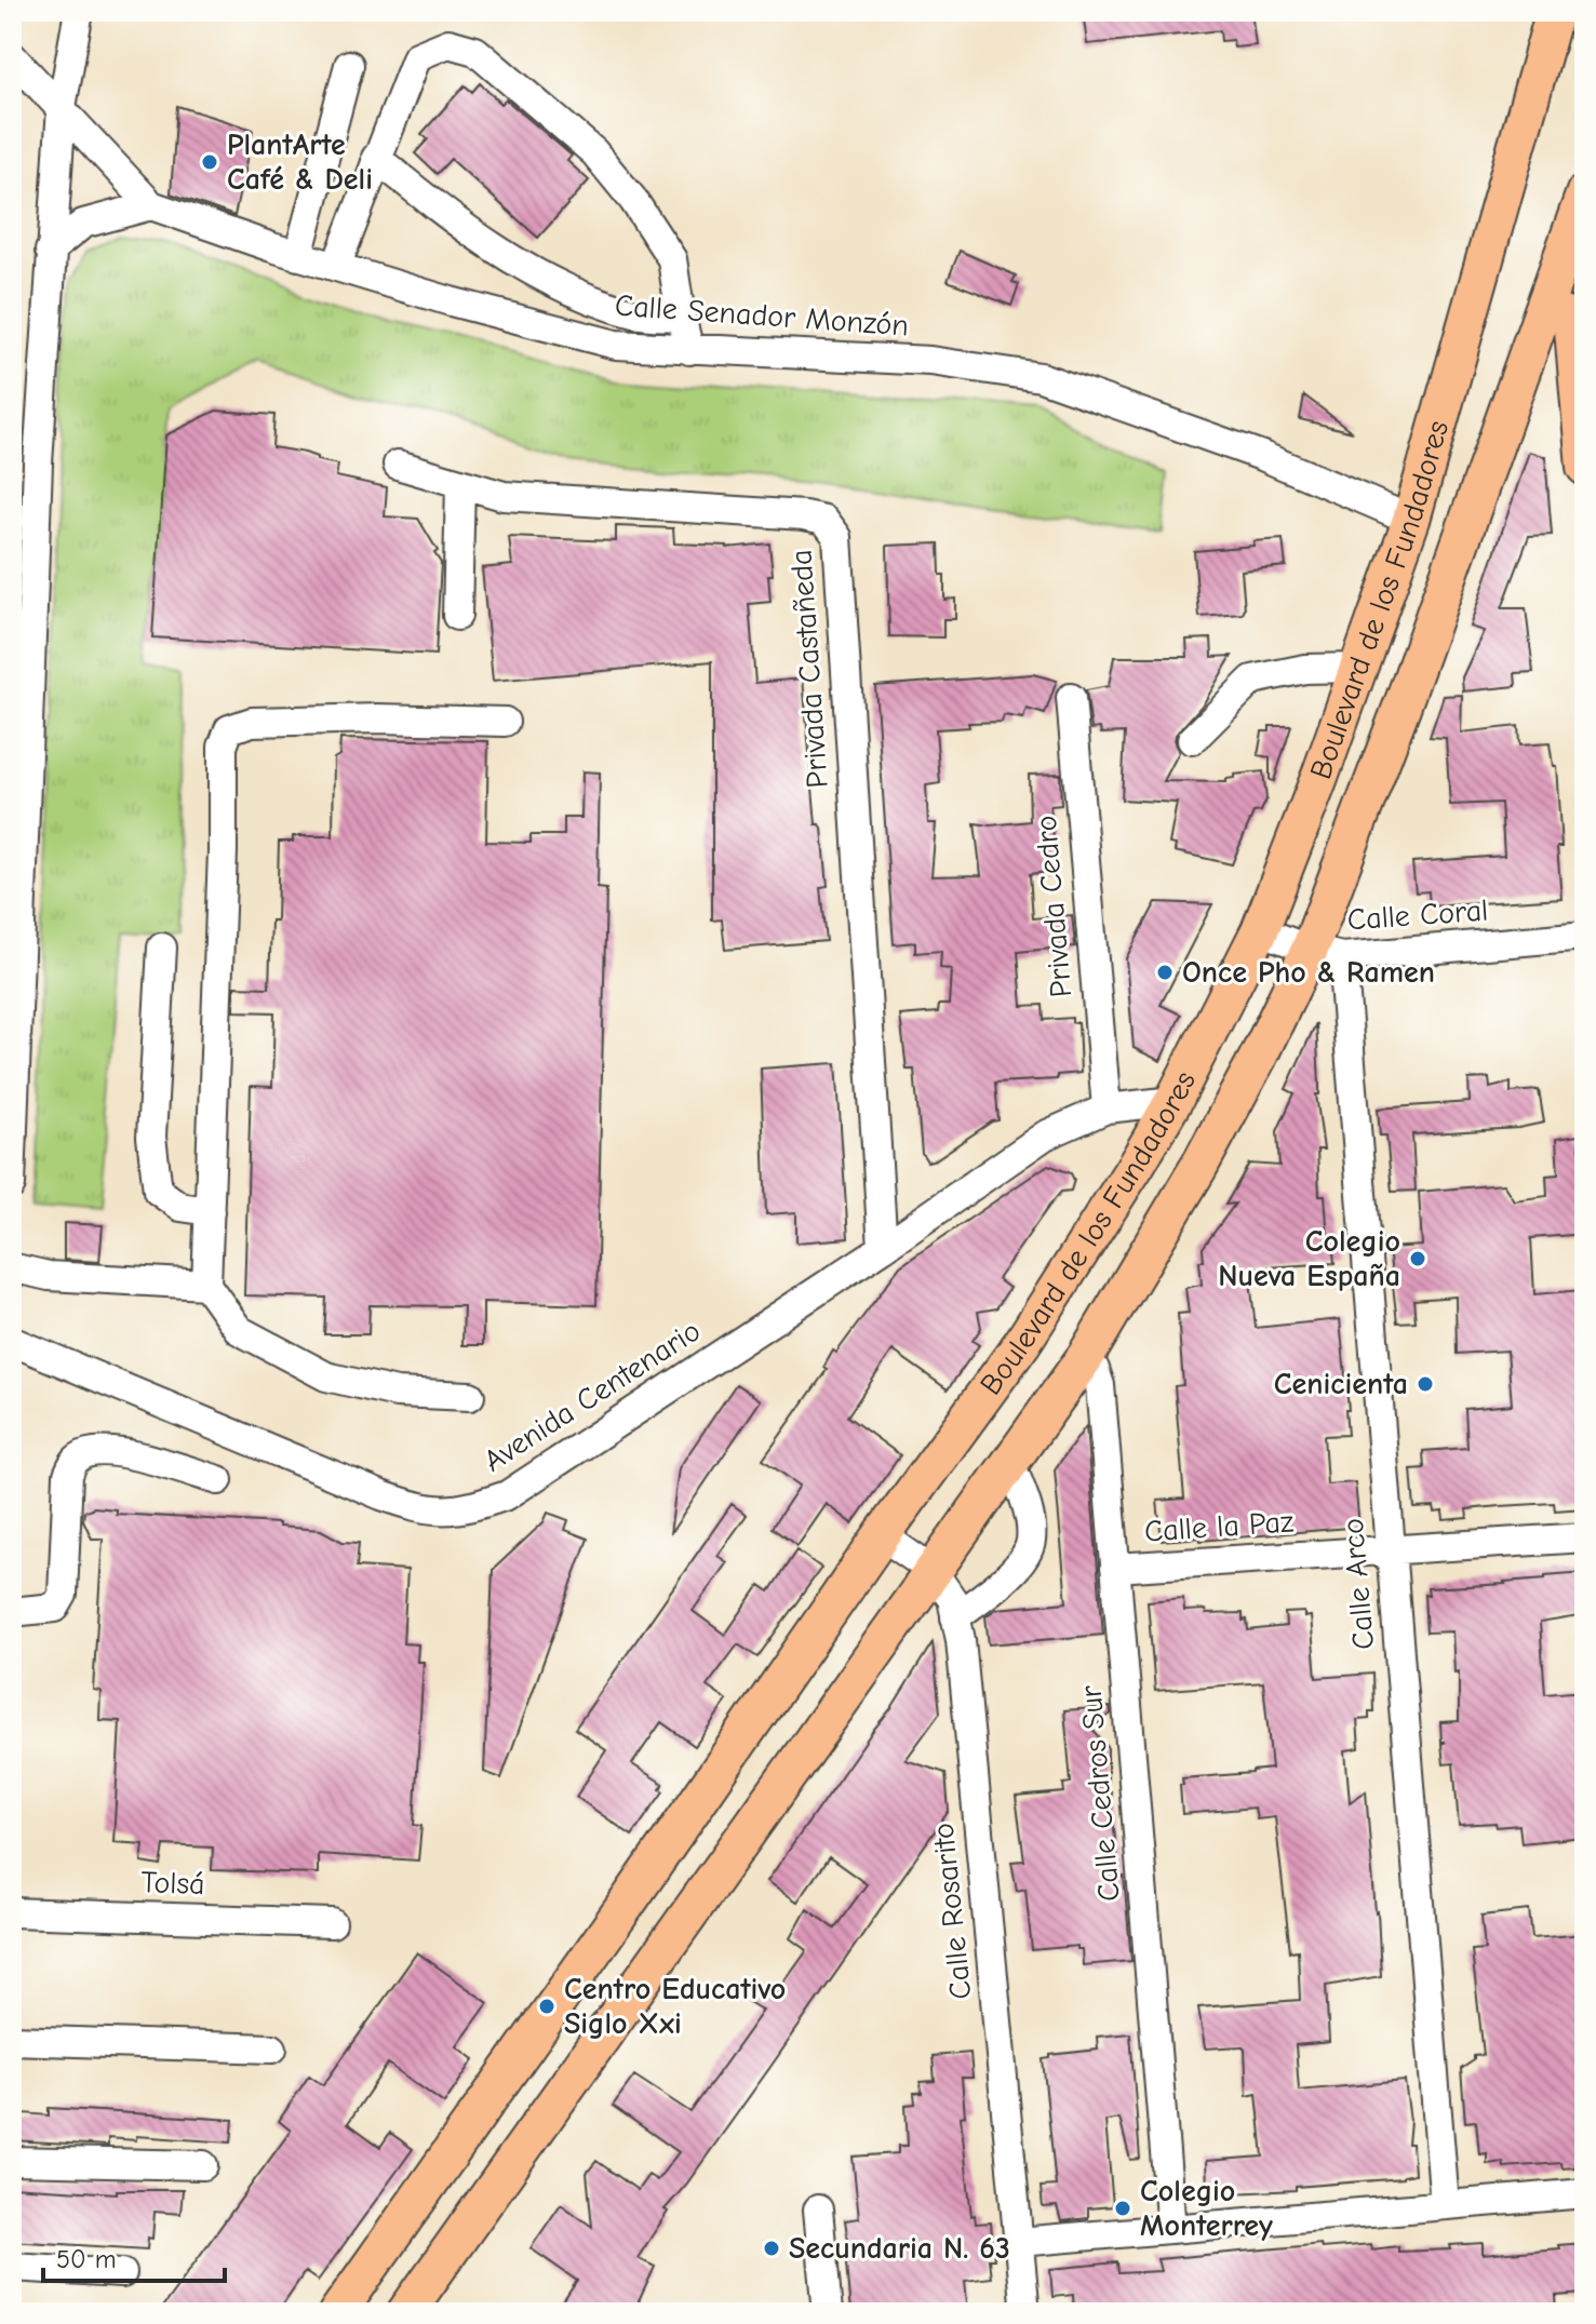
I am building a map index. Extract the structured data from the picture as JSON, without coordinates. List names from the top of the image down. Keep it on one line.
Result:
{"streets":{"main road":["Boulevard de los Fundadores"],"street":["Calle Senador Monzón","Privada Castañeda","Privada Cedro","Calle Coral","Avenida Centenario","Calle la Paz","Calle Arco","Calle Cedros Sur","Tolsá","Calle Rosarito"]},"crossings":[["Calle Senador Monzón","Boulevard de los Fundadores"],["Boulevard de los Fundadores","Calle Coral"],["Boulevard de los Fundadores","Avenida Centenario"],["Boulevard de los Fundadores","Calle Arco"],["Boulevard de los Fundadores","Calle Cedros Sur"],["Boulevard de los Fundadores","Calle Rosarito"],["Privada Castañeda","Avenida Centenario"],["Privada Cedro","Avenida Centenario"],["Calle Coral","Calle Arco"],["Calle la Paz","Calle Arco"],["Calle la Paz","Calle Cedros Sur"]],"places":["PlantArte Café & Deli","Once Pho & Ramen","Colegio Nueva España","Cenicienta","Centro Educativo Siglo Xxi","Colegio Monterrey","Secundaria N. 63"],"scale_bar":"50 m"}
